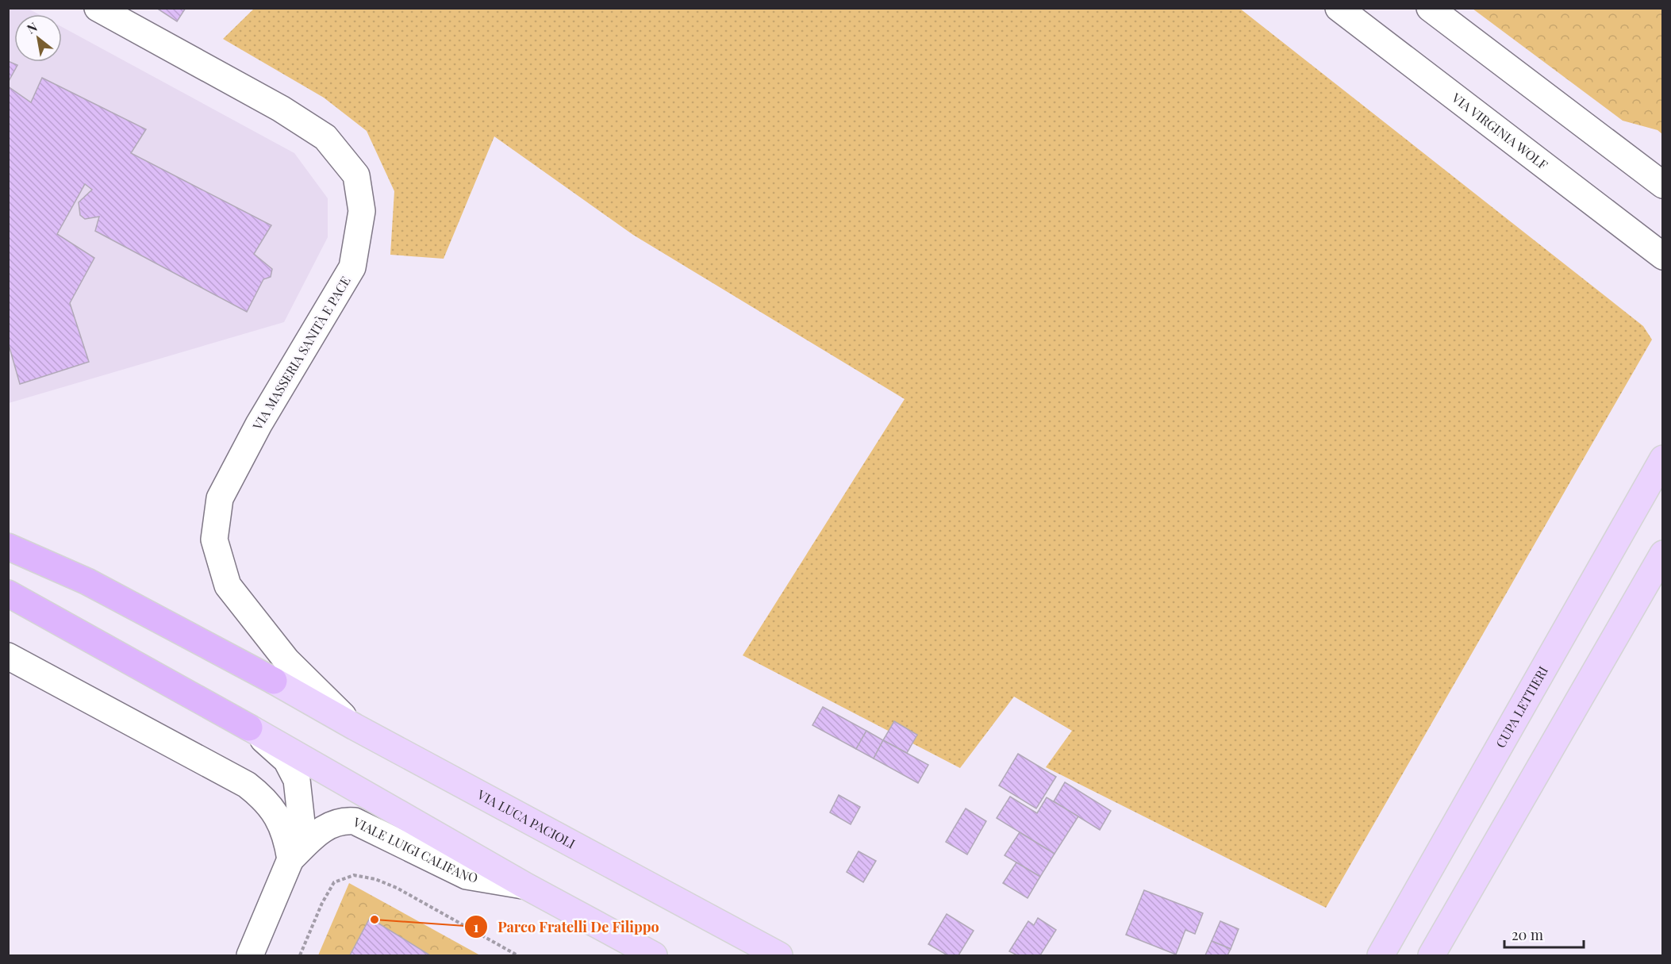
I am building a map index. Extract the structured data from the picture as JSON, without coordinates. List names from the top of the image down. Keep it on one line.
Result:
{"streets":{"main road":["CUPA LETTIERI","VIA LUCA PACIOLI"],"street":["VIA VIRGINIA WOLF","VIA MASSERIA SANITÀ E PACE","VIALE LUIGI CALIFANO"]},"crossings":[["VIA MASSERIA SANITÀ E PACE","VIA LUCA PACIOLI"]],"places":["Parco Fratelli De Filippo"],"scale_bar":"20 m","north":"top left"}
